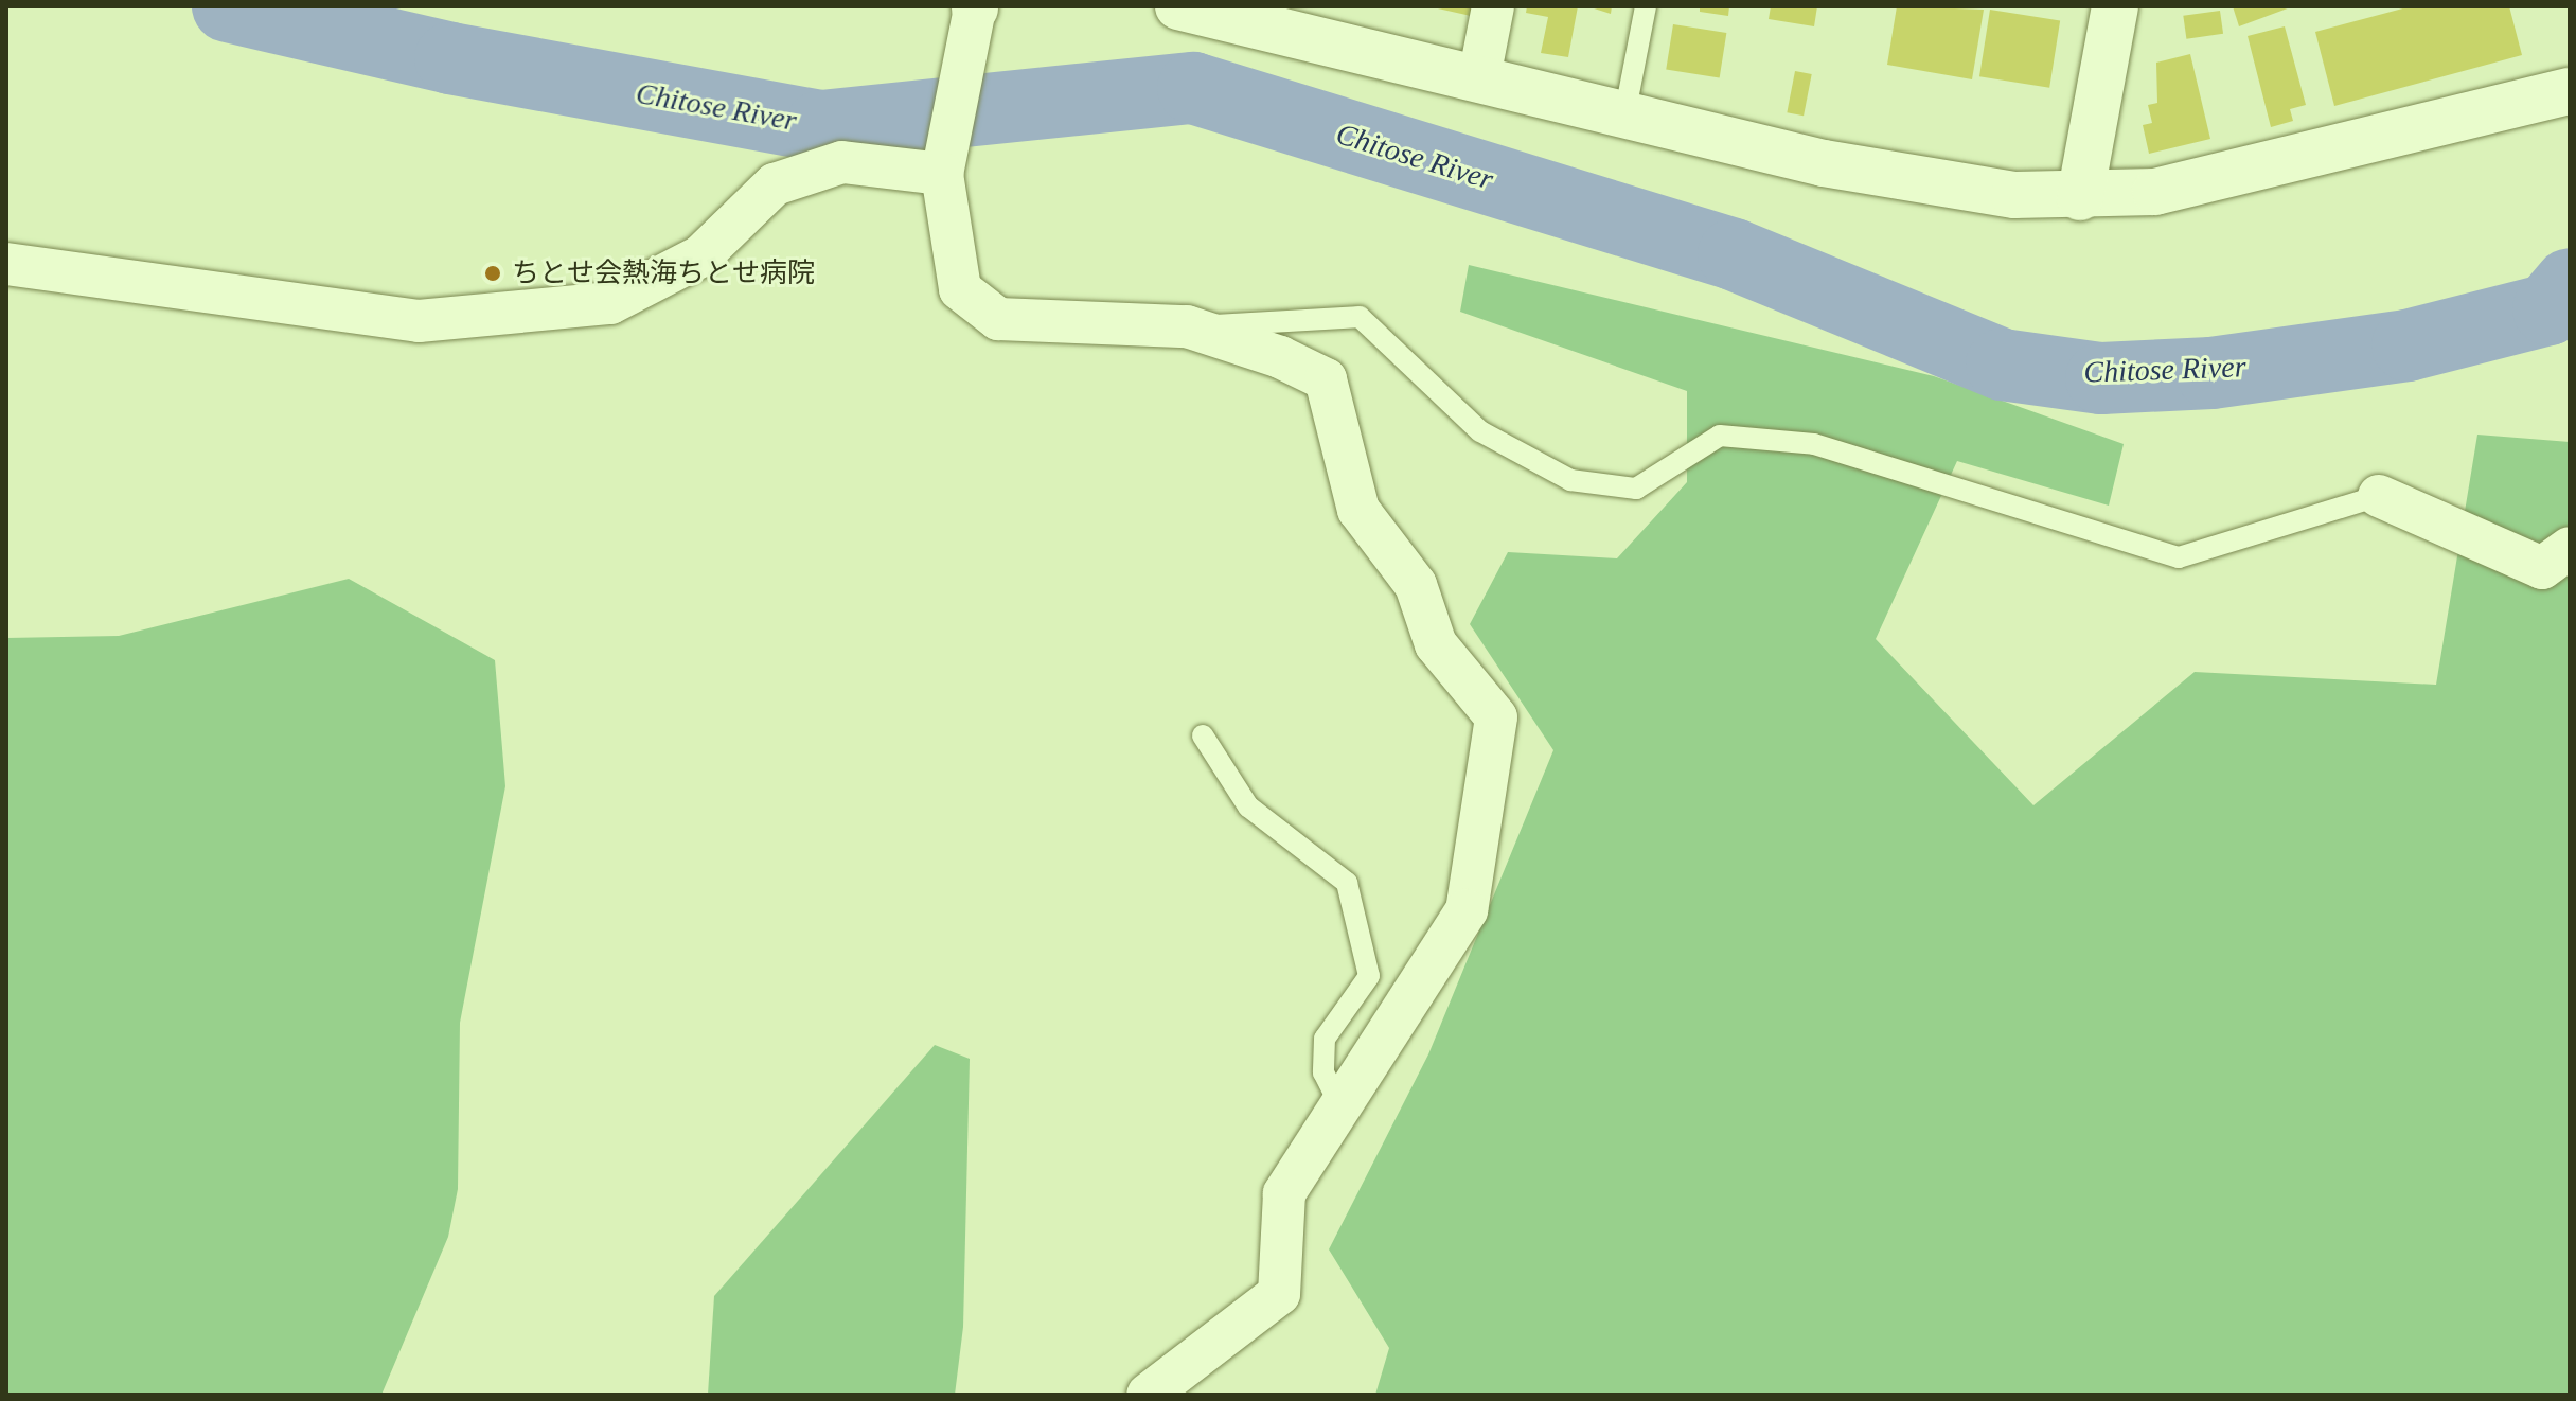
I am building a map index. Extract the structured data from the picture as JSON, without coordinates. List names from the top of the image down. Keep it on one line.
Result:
{"water":["Chitose River"],"places":["ちとせ会熱海ちとせ病院"]}
